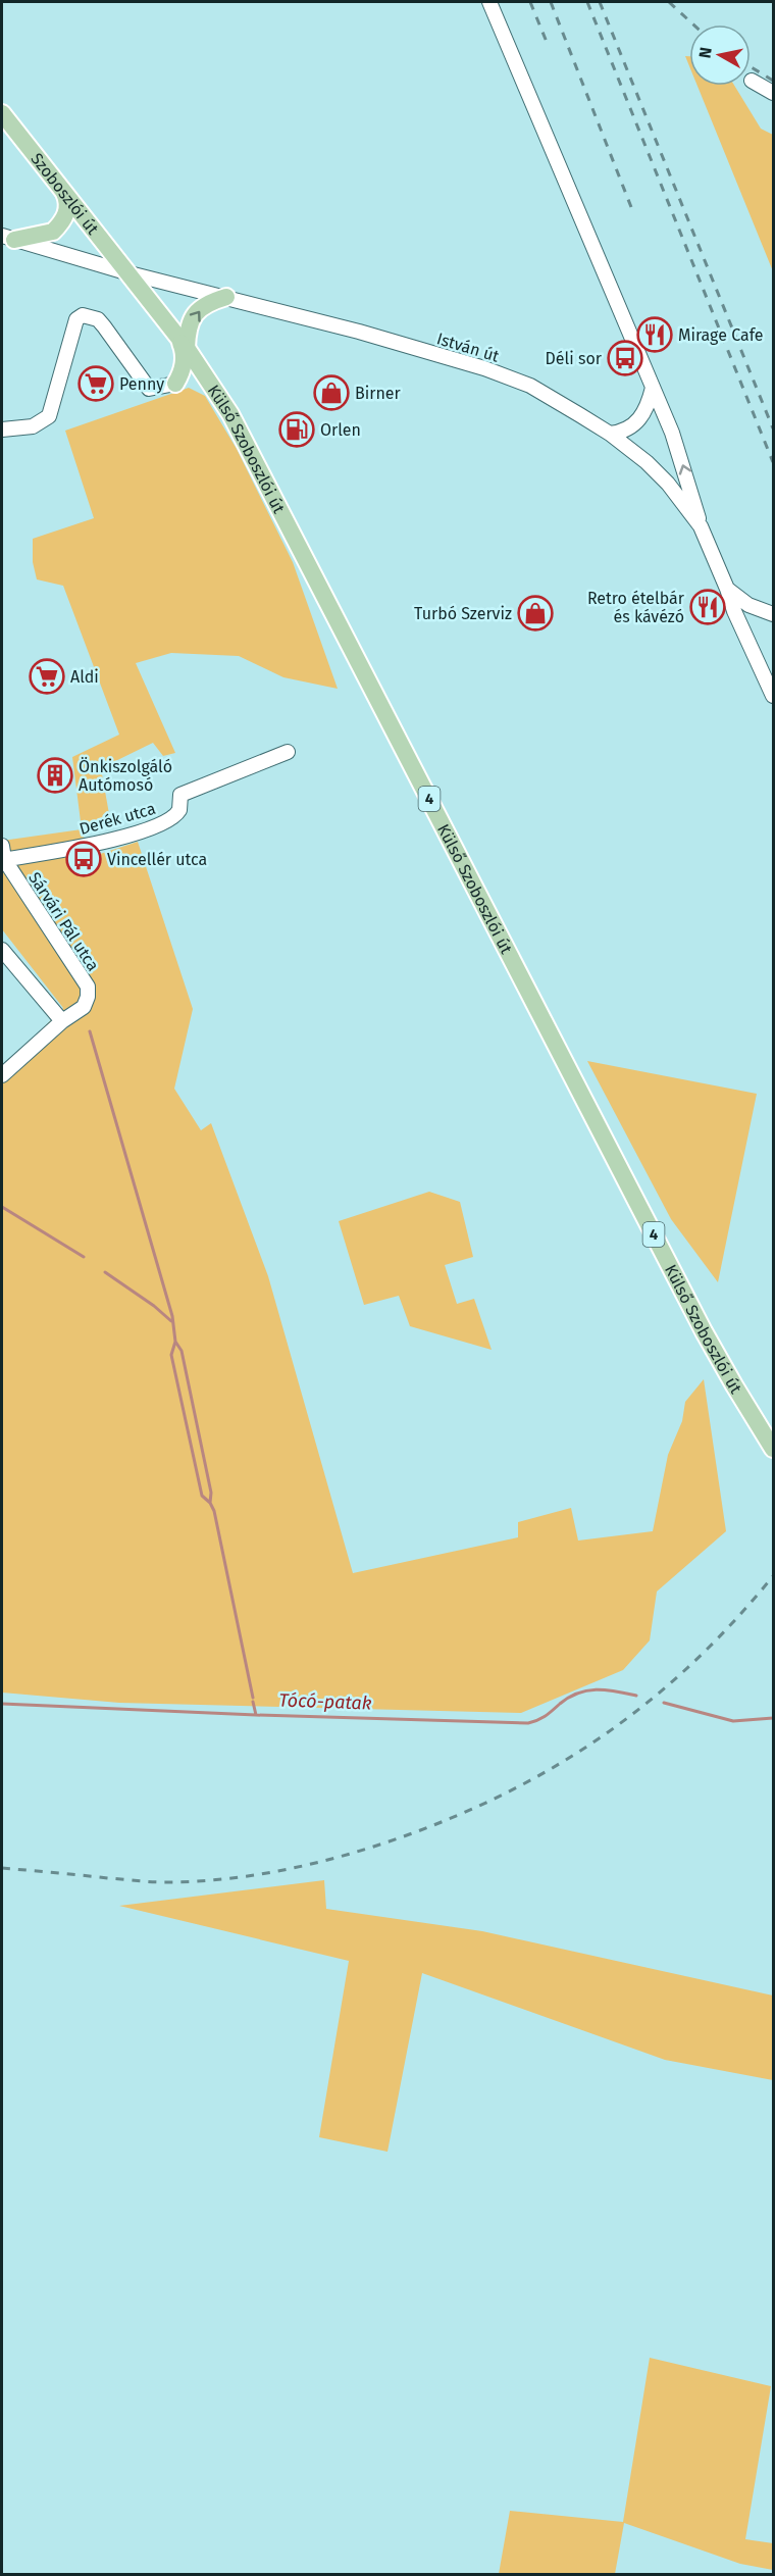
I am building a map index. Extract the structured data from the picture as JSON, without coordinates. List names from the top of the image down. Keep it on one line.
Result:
{"streets":{"main road":["Szoboszlói út","Külső Szoboszlói út","4"],"street":["István út","Derék utca","Sárvári Pál utca"]},"crossings":[["Szoboszlói út","István út"],["Szoboszlói út","Külső Szoboszlói út"],["István út","Külső Szoboszlói út"],["Derék utca","Sárvári Pál utca"]],"water":["Tócó-patak"],"places":{"restaurant":["Mirage Cafe","Retro ételbár és kávézó"],"bus stop":["Déli sor","Vincellér utca"],"supermarket":["Penny","Aldi"],"shop":["Birner","Turbó Szerviz"],"fuel station":["Orlen"],"building":["Önkiszolgáló Autómosó"]},"north":"left"}
